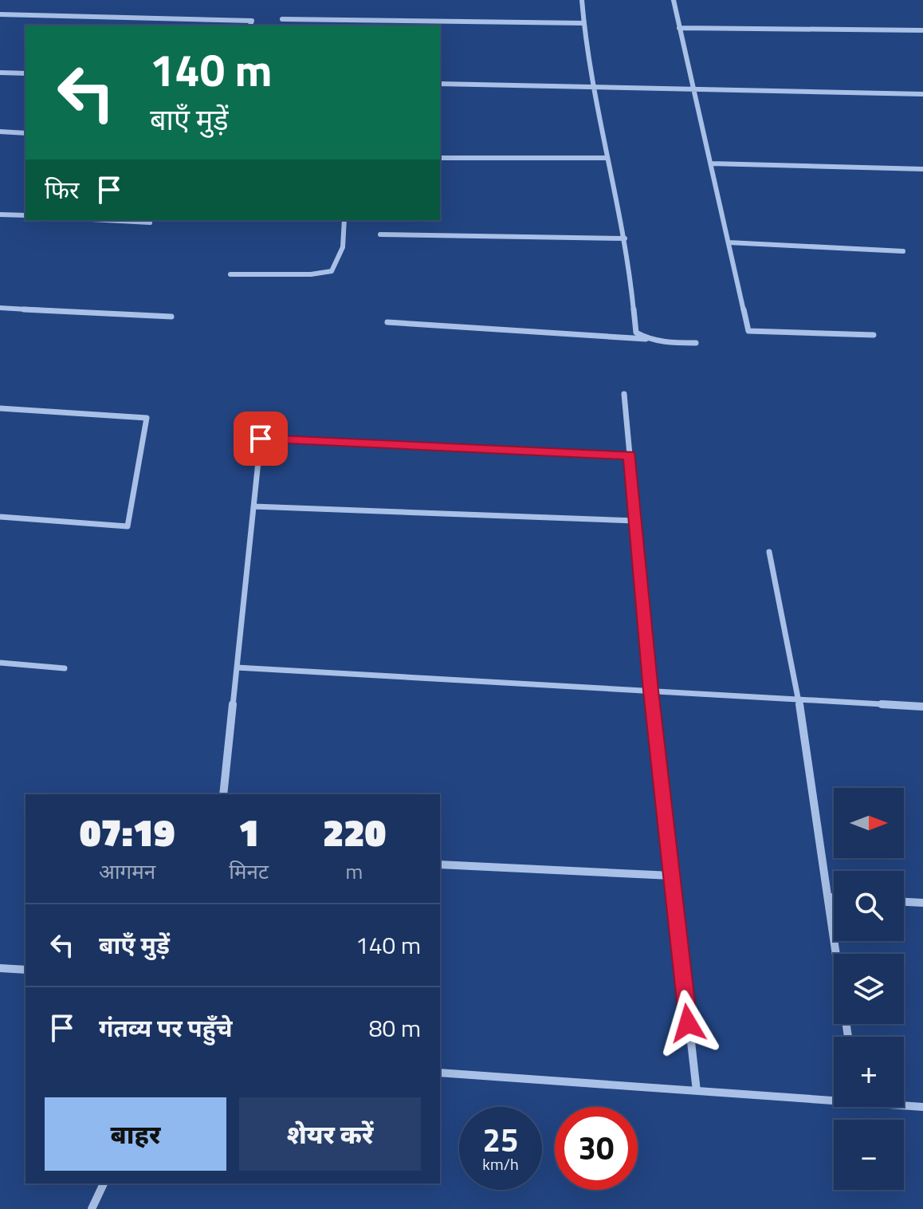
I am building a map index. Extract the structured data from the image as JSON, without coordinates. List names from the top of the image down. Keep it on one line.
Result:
{"north":"right","page":{"turn":["140 m","बाएँ मुड़ें"],"then":"फिर","map_buttons":["+","−"],"eta":["07:19","आगमन","1","मिनट","220","m"],"list":[{"name":"बाएँ मुड़ें","value":"140 m"},{"name":"गंतव्य पर पहुँचे","value":"80 m"}],"buttons":["बाहर","शेयर करें"],"speed":"25 km/h","limit":"30"}}
